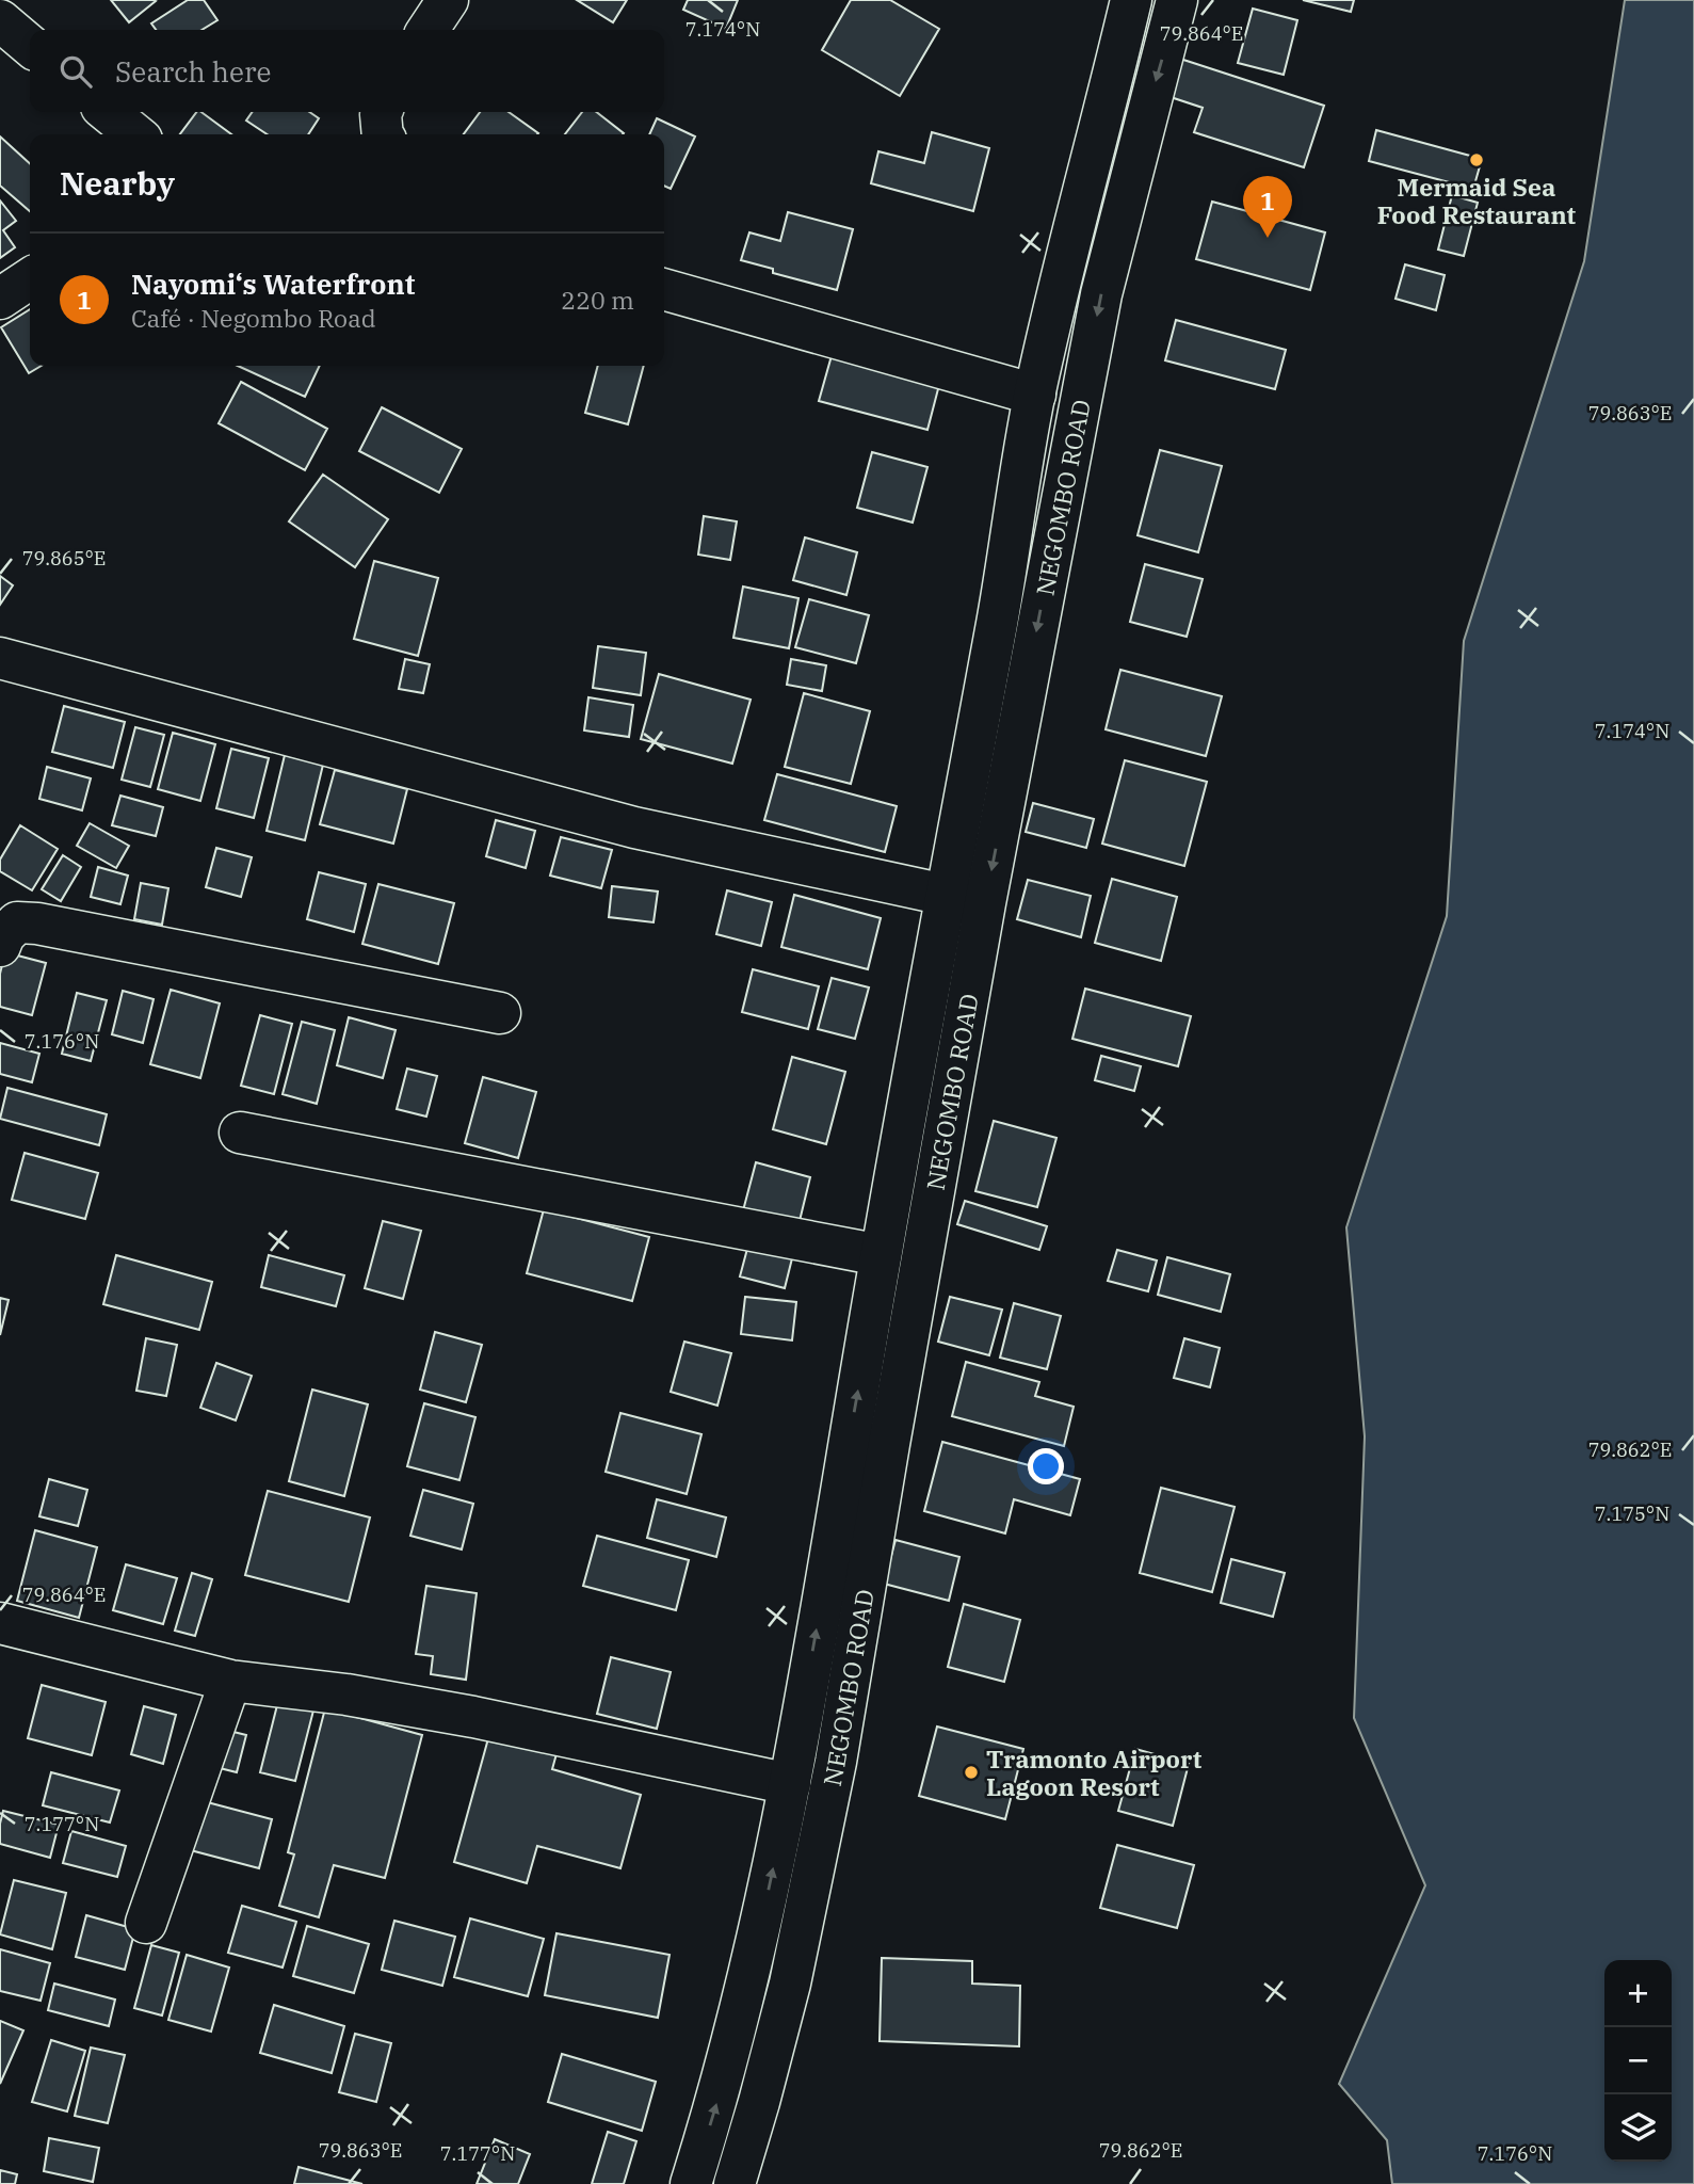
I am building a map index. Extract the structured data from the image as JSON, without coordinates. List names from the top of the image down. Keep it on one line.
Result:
{"streets":{"main road":["NEGOMBO ROAD"]},"places":["Mermaid Sea Food Restaurant","Tramonto Airport Lagoon Resort"],"page":{"search":"Search here","heading":"Nearby","pins":"1","list":[{"mark":"1","name":"Nayomi‘s Waterfront","note":"Café · Negombo Road","value":"220 m"}],"map_buttons":["+","−"]},"coordinates":["7.174°N","79.864°E","79.863°E","79.865°E","7.176°N","79.862°E","7.175°N","7.177°N"]}
